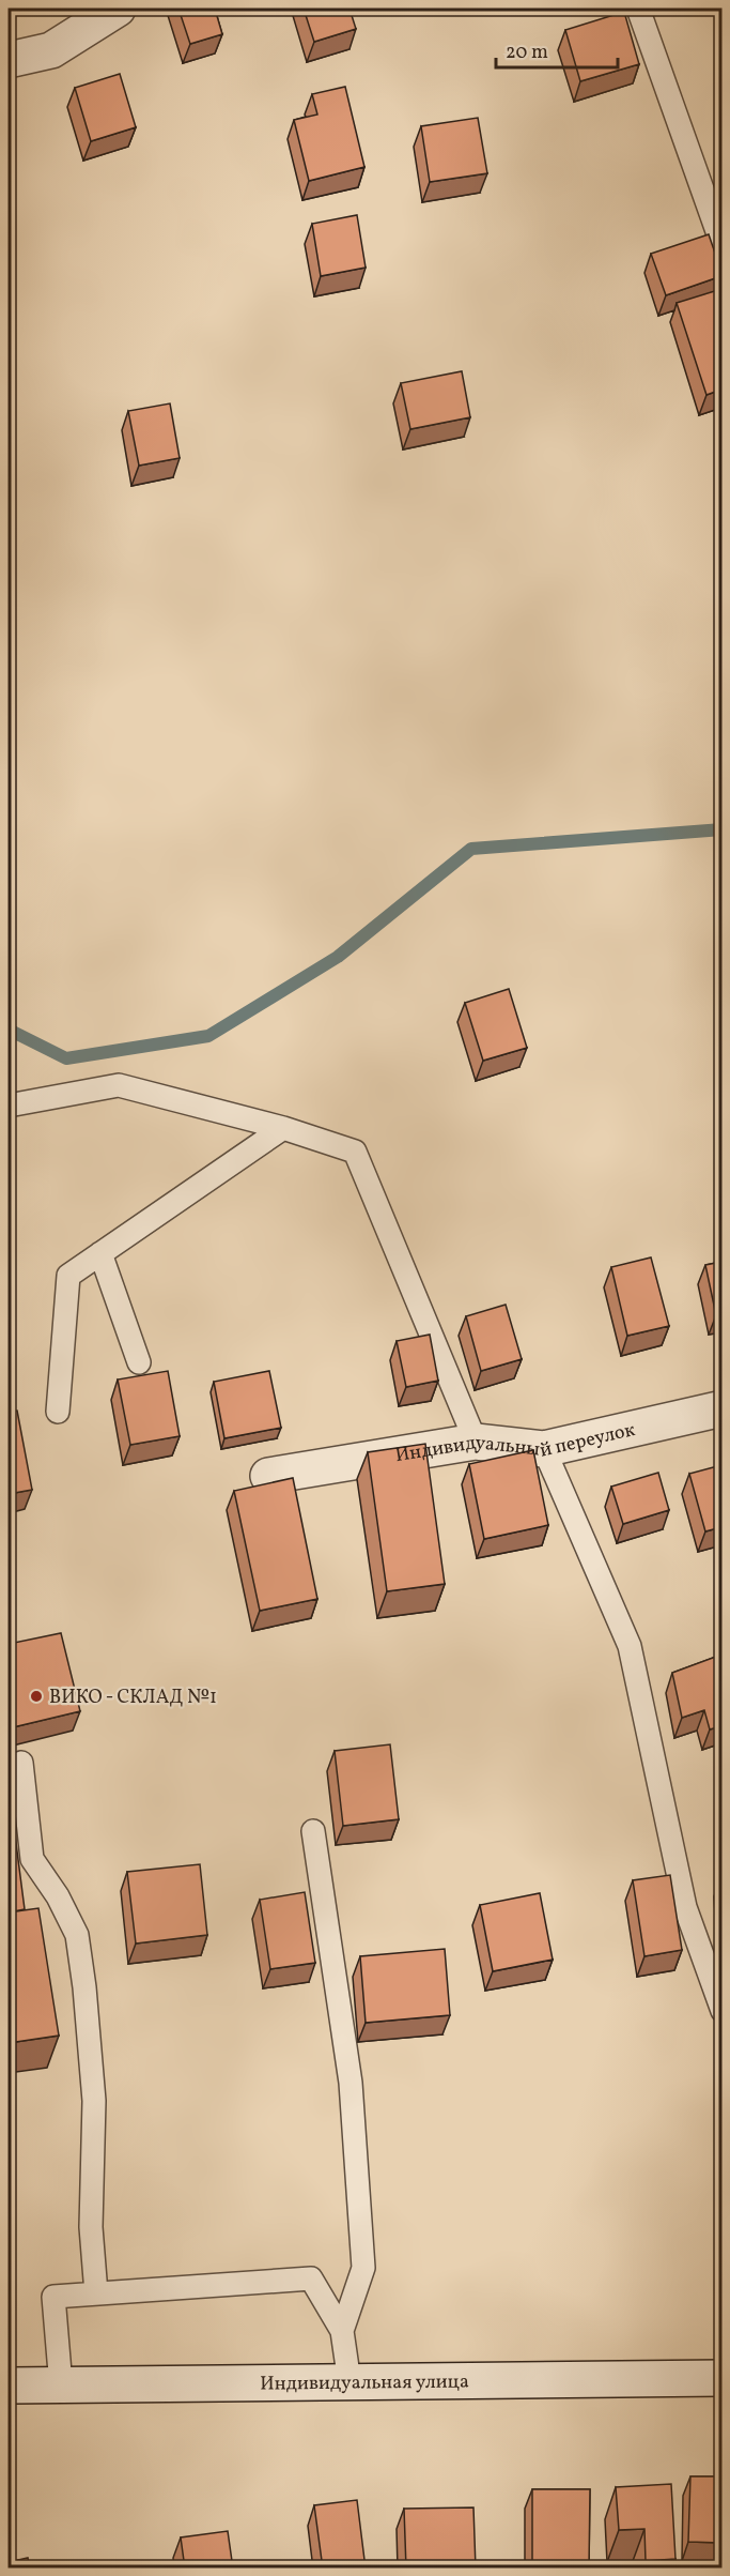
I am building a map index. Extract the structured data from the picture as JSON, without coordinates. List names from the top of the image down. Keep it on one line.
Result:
{"streets":{"main road":["Индивидуальный переулок","Индивидуальная улица"]},"places":["ВИКО - СКЛАД №1"],"scale_bar":"20 m"}
